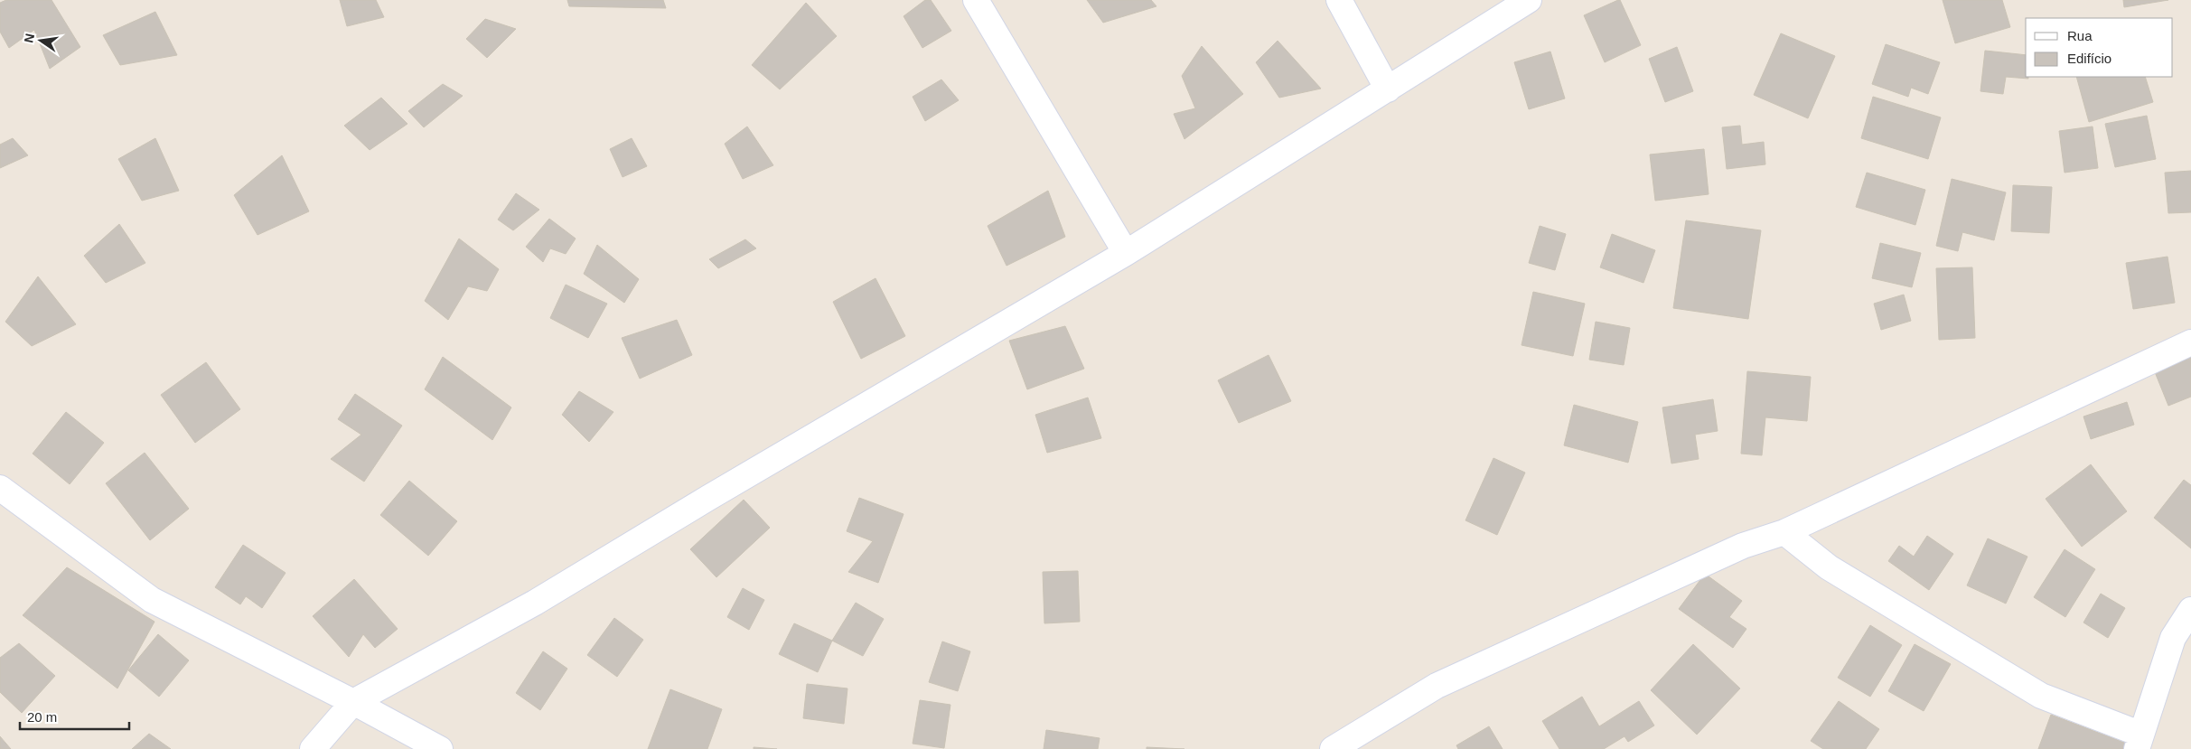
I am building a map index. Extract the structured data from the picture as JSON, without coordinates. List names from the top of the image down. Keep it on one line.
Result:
{"legend":["Rua","Edifício"],"scale_bar":"20 m","north":"left"}
